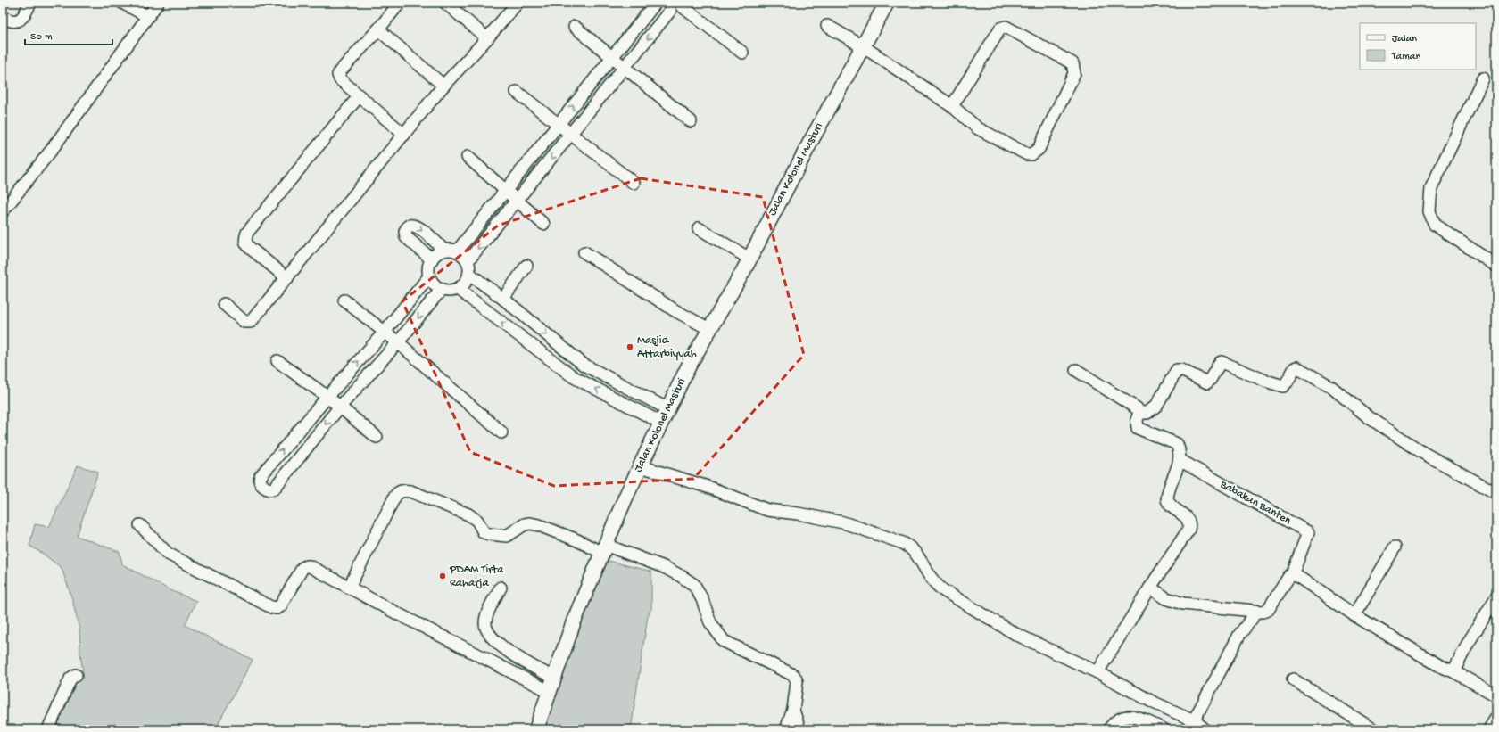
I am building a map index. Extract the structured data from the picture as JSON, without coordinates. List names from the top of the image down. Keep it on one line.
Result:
{"streets":{"main road":["Jalan Kolonel Masturi"],"street":["Babakan Banten"]},"places":["Masjid Attarbiyyah","PDAM Tirta Raharja"],"legend":["Jalan","Taman"],"scale_bar":"50 m"}
